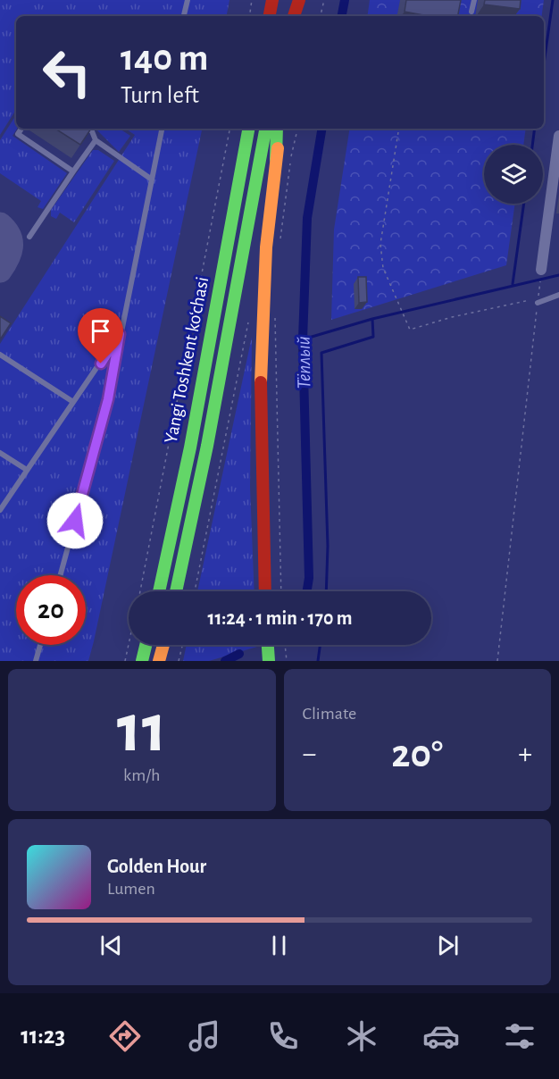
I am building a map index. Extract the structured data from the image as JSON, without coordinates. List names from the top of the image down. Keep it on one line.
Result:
{"streets":{"main road":["Yangi Toshkent ko‘chasi"]},"water":["Тёплый"],"page":{"turn":["140 m","Turn left"],"limit":"20","trip":"11:24 · 1 min · 170 m","tile":[["11","km/h"],"Climate"],"heat":["−","20°","+"],"song":["Golden Hour","Lumen"],"tabs":"11:23"}}
